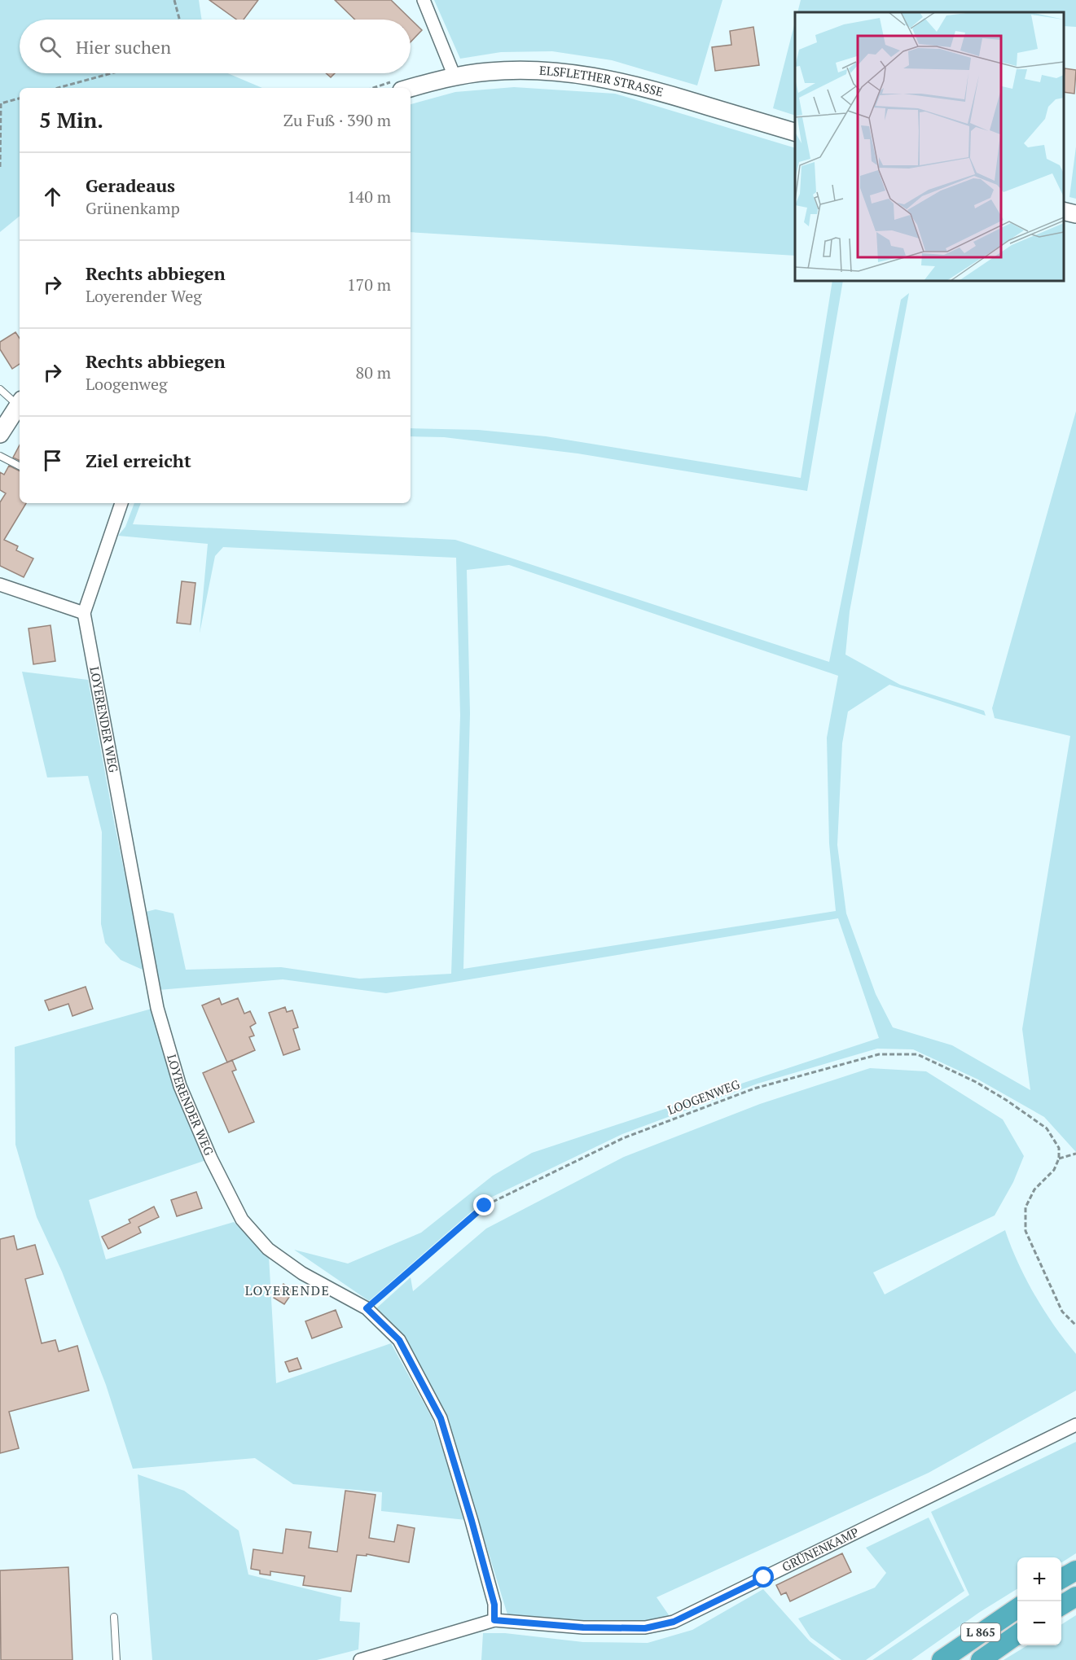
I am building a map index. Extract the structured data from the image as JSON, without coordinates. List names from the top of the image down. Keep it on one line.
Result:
{"streets":{"highway":["L 865"],"main road":["ELSFLETHER STRASSE"],"street":["LOYERENDER WEG","GRÜNENKAMP"],"path":["LOOGENWEG"]},"crossings":[["LOYERENDER WEG","LOOGENWEG"],["LOYERENDER WEG","GRÜNENKAMP"]],"districts":["LOYERENDE"],"page":{"search":"Hier suchen","heading":["5 Min.","Zu Fuß · 390 m"],"list":[["Geradeaus","Grünenkamp","140 m"],["Rechts abbiegen","Loyerender Weg","170 m"],["Rechts abbiegen","Loogenweg","80 m"],"Ziel erreicht"],"map_buttons":["+","−"]}}
